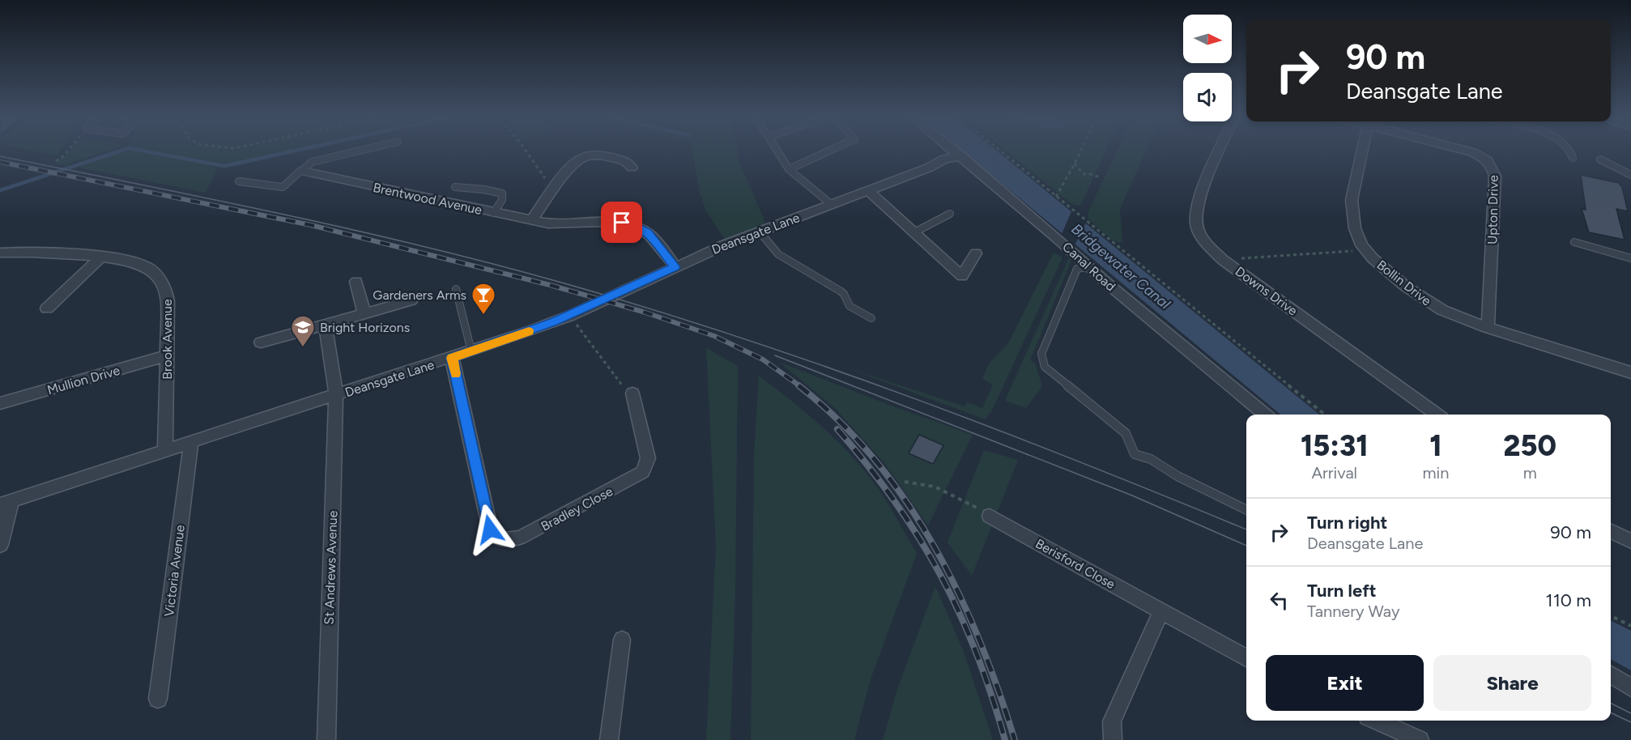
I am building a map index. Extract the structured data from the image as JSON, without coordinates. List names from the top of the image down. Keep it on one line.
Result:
{"streets":{"street":["Brentwood Avenue","Upton Drive","Deansgate Lane","Canal Road","Bollin Drive","Downs Drive","Brook Avenue","Mullion Drive","Bradley Close","Berisford Close","St Andrews Avenue","Victoria Avenue"]},"crossings":[["Brentwood Avenue","Deansgate Lane"],["Upton Drive","Bollin Drive"],["Deansgate Lane","Canal Road"],["Deansgate Lane","Brook Avenue"],["Deansgate Lane","Bradley Close"],["Deansgate Lane","St Andrews Avenue"],["Deansgate Lane","Victoria Avenue"],["Brook Avenue","Mullion Drive"]],"water":["Bridgewater Canal"],"places":{"bar":["Gardeners Arms"],"school or university":["Bright Horizons"]},"north":"right","page":{"turn":["90 m","Deansgate Lane"],"eta":["15:31","Arrival","1","min","250","m"],"list":[{"name":"Turn right","note":"Deansgate Lane","value":"90 m"},{"name":"Turn left","note":"Tannery Way","value":"110 m"}],"buttons":["Exit","Share"]}}
